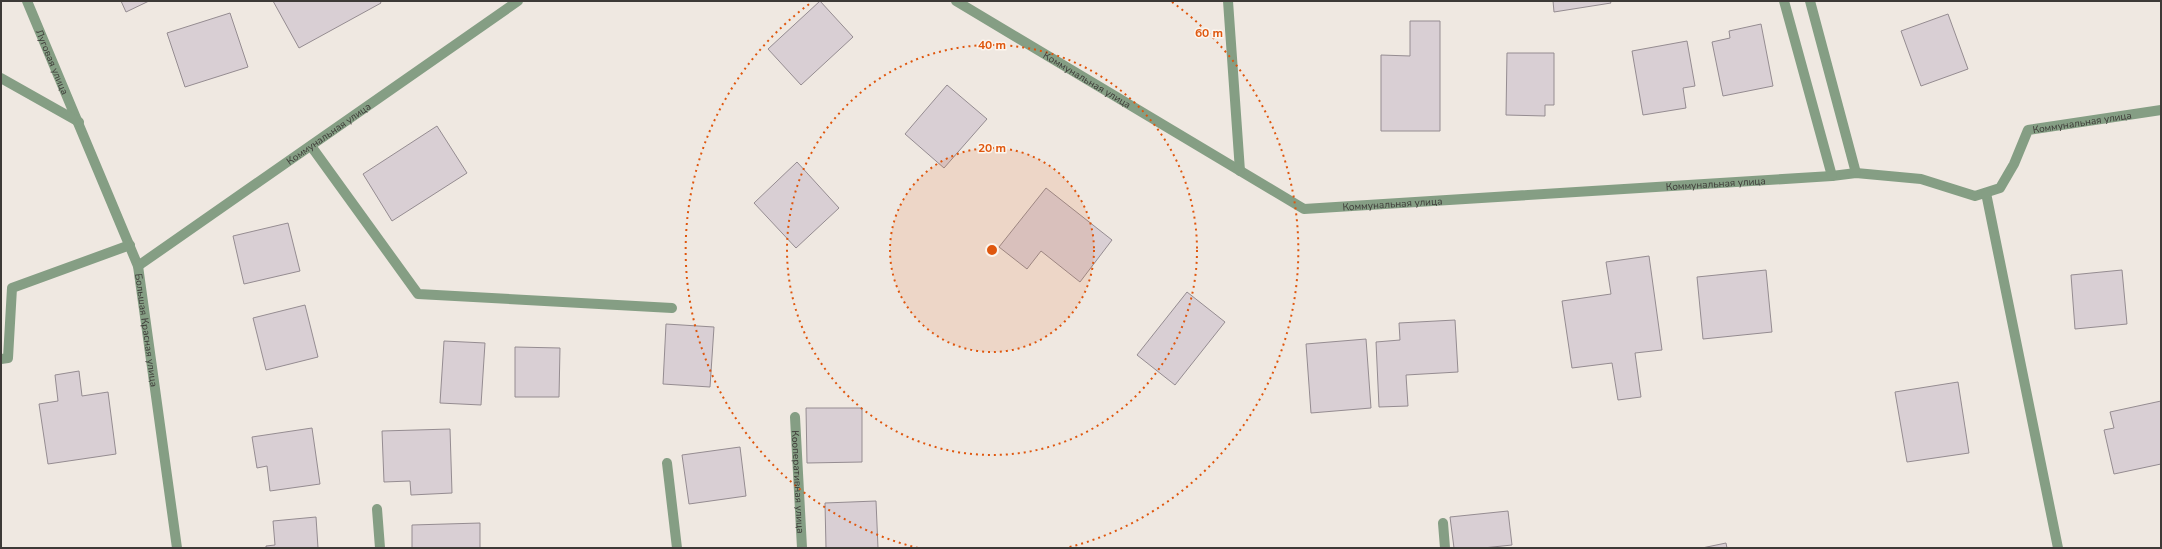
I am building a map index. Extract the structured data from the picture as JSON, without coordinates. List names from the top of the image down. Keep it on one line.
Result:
{"streets":{"street":["Луговая улица","Коммунальная улица","Большая Красная улица","Кооперативная улица"]},"crossings":[["Луговая улица","Большая Красная улица"],["Коммунальная улица","Большая Красная улица"]],"rings":["60 m","40 m","20 m"]}
